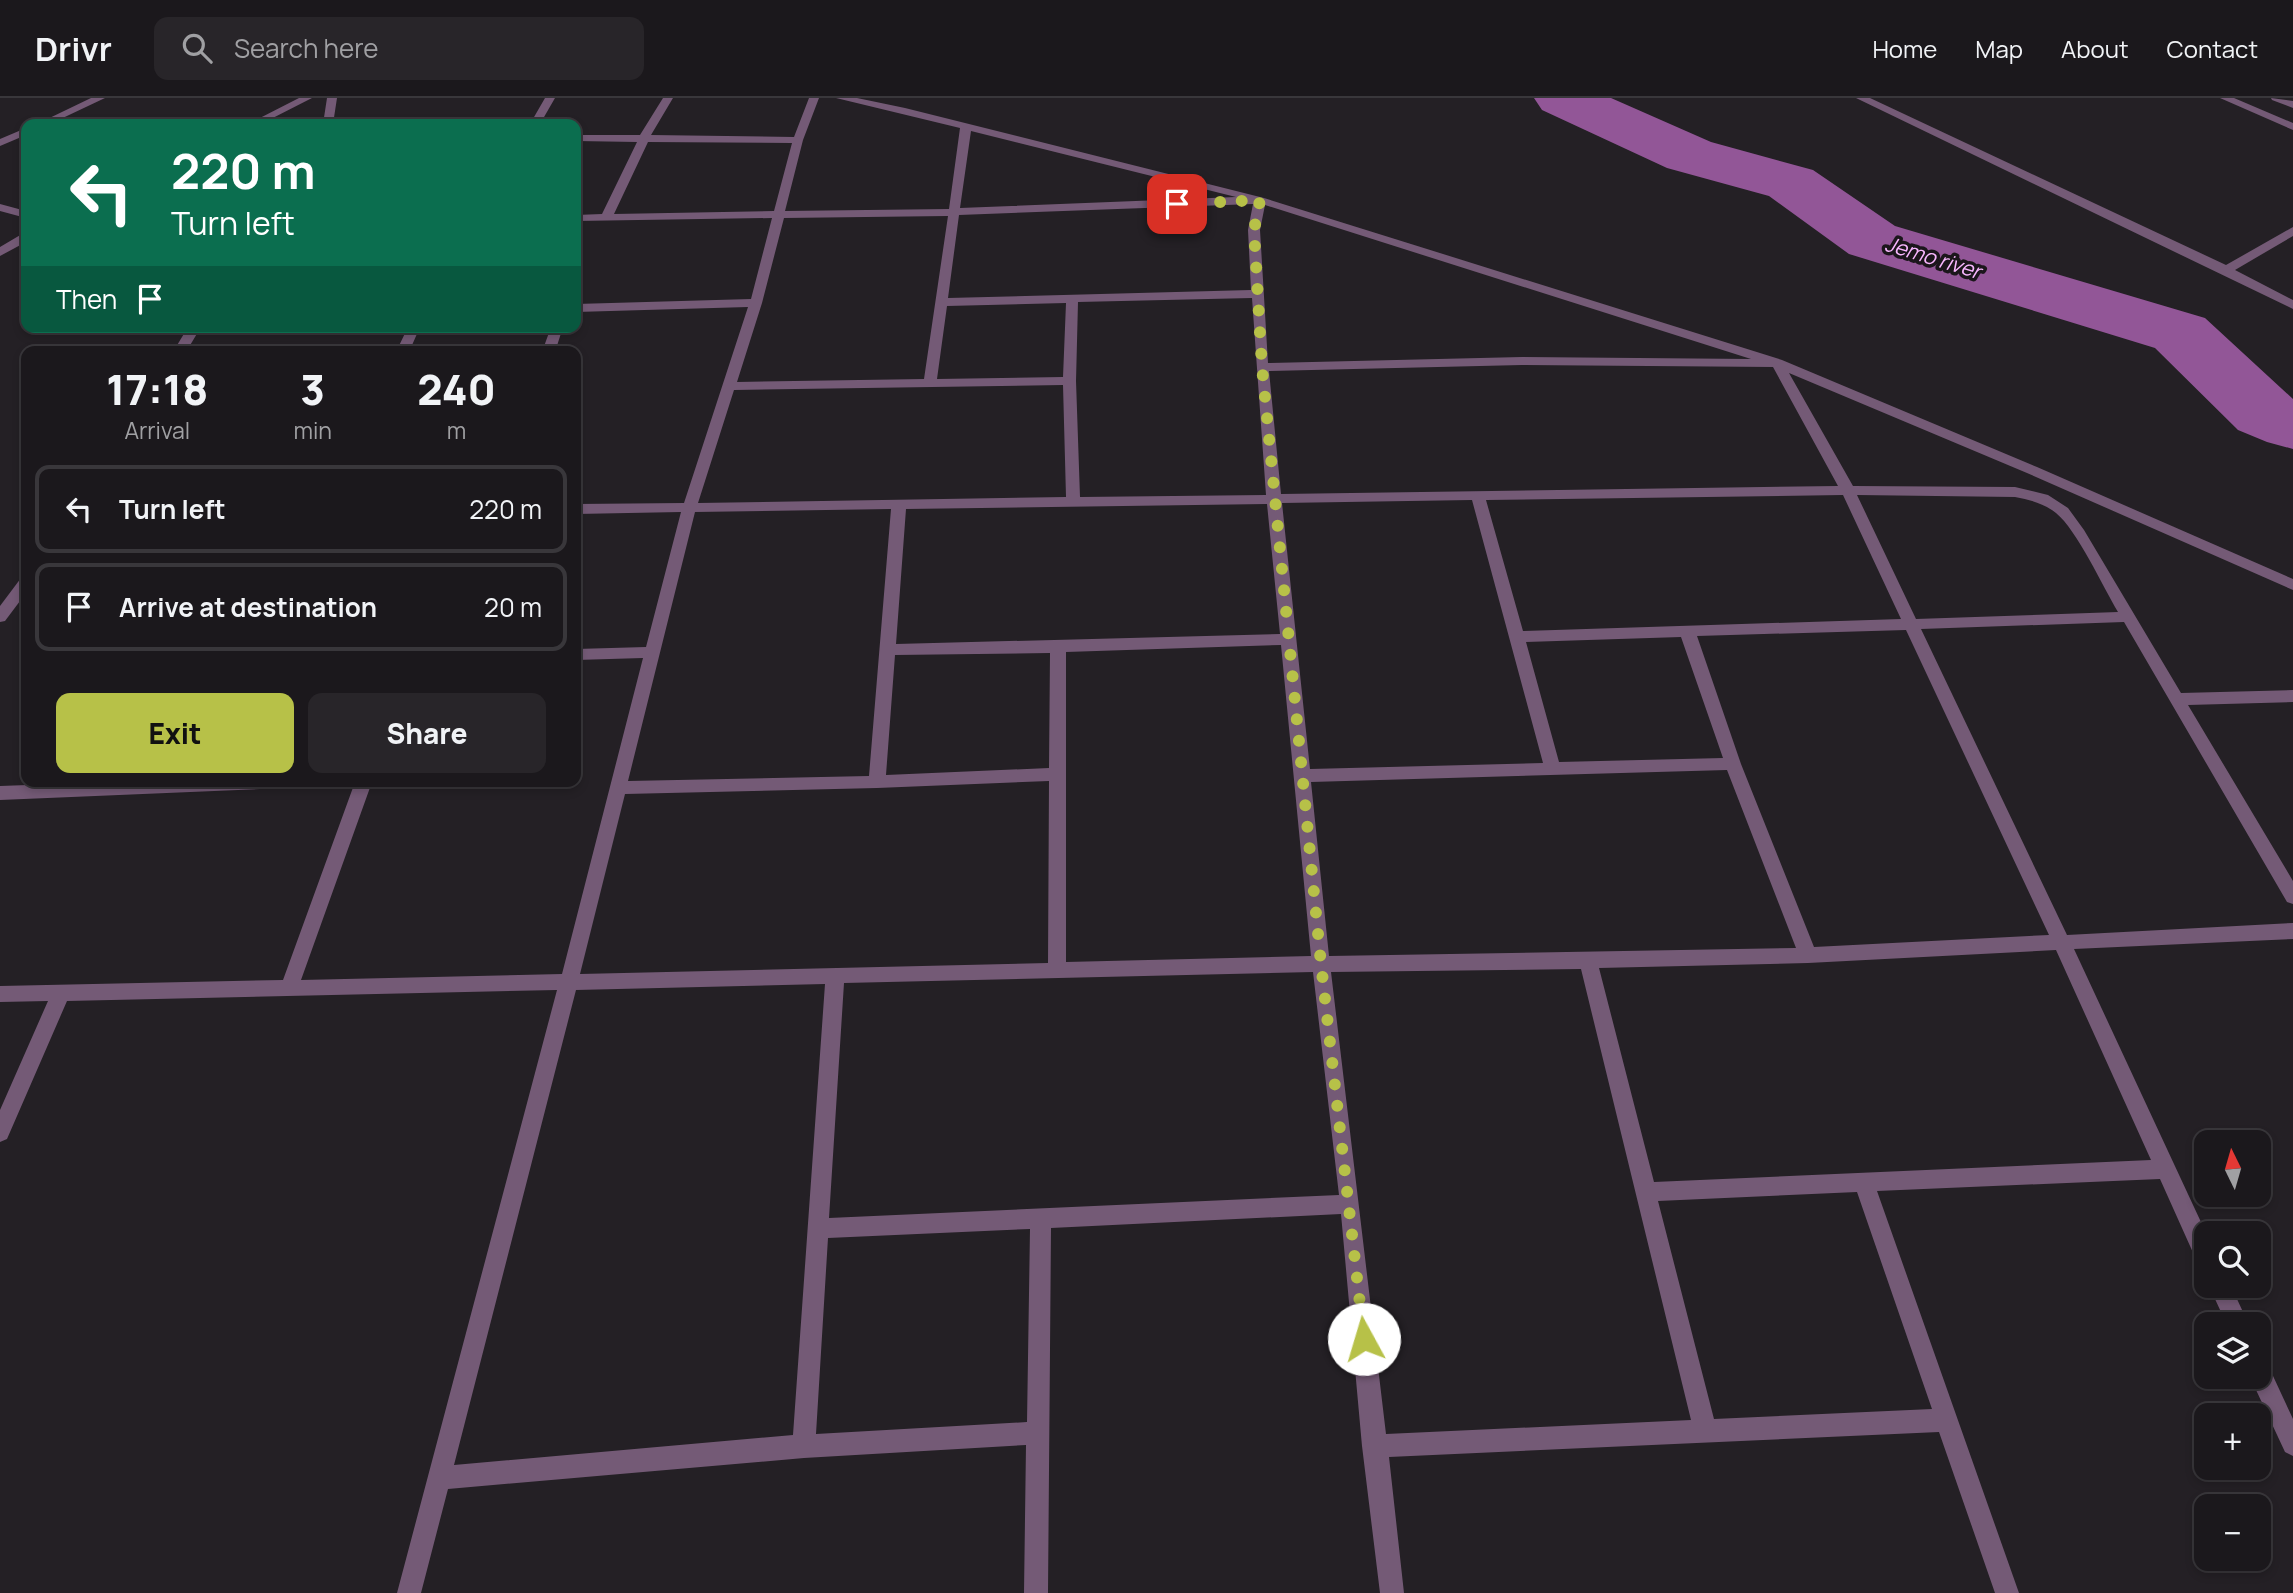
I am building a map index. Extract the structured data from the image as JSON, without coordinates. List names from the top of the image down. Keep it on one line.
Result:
{"water":["Jemo river"],"north":"top","page":{"header":"Drivr","search":"Search here","nav":["Home","Map","About","Contact"],"turn":["220 m","Turn left"],"then":"Then","eta":["17:18","Arrival","3","min","240","m"],"list":[{"name":"Turn left","value":"220 m"},{"name":"Arrive at destination","value":"20 m"}],"buttons":["Exit","Share"],"map_buttons":["+","−"]}}
